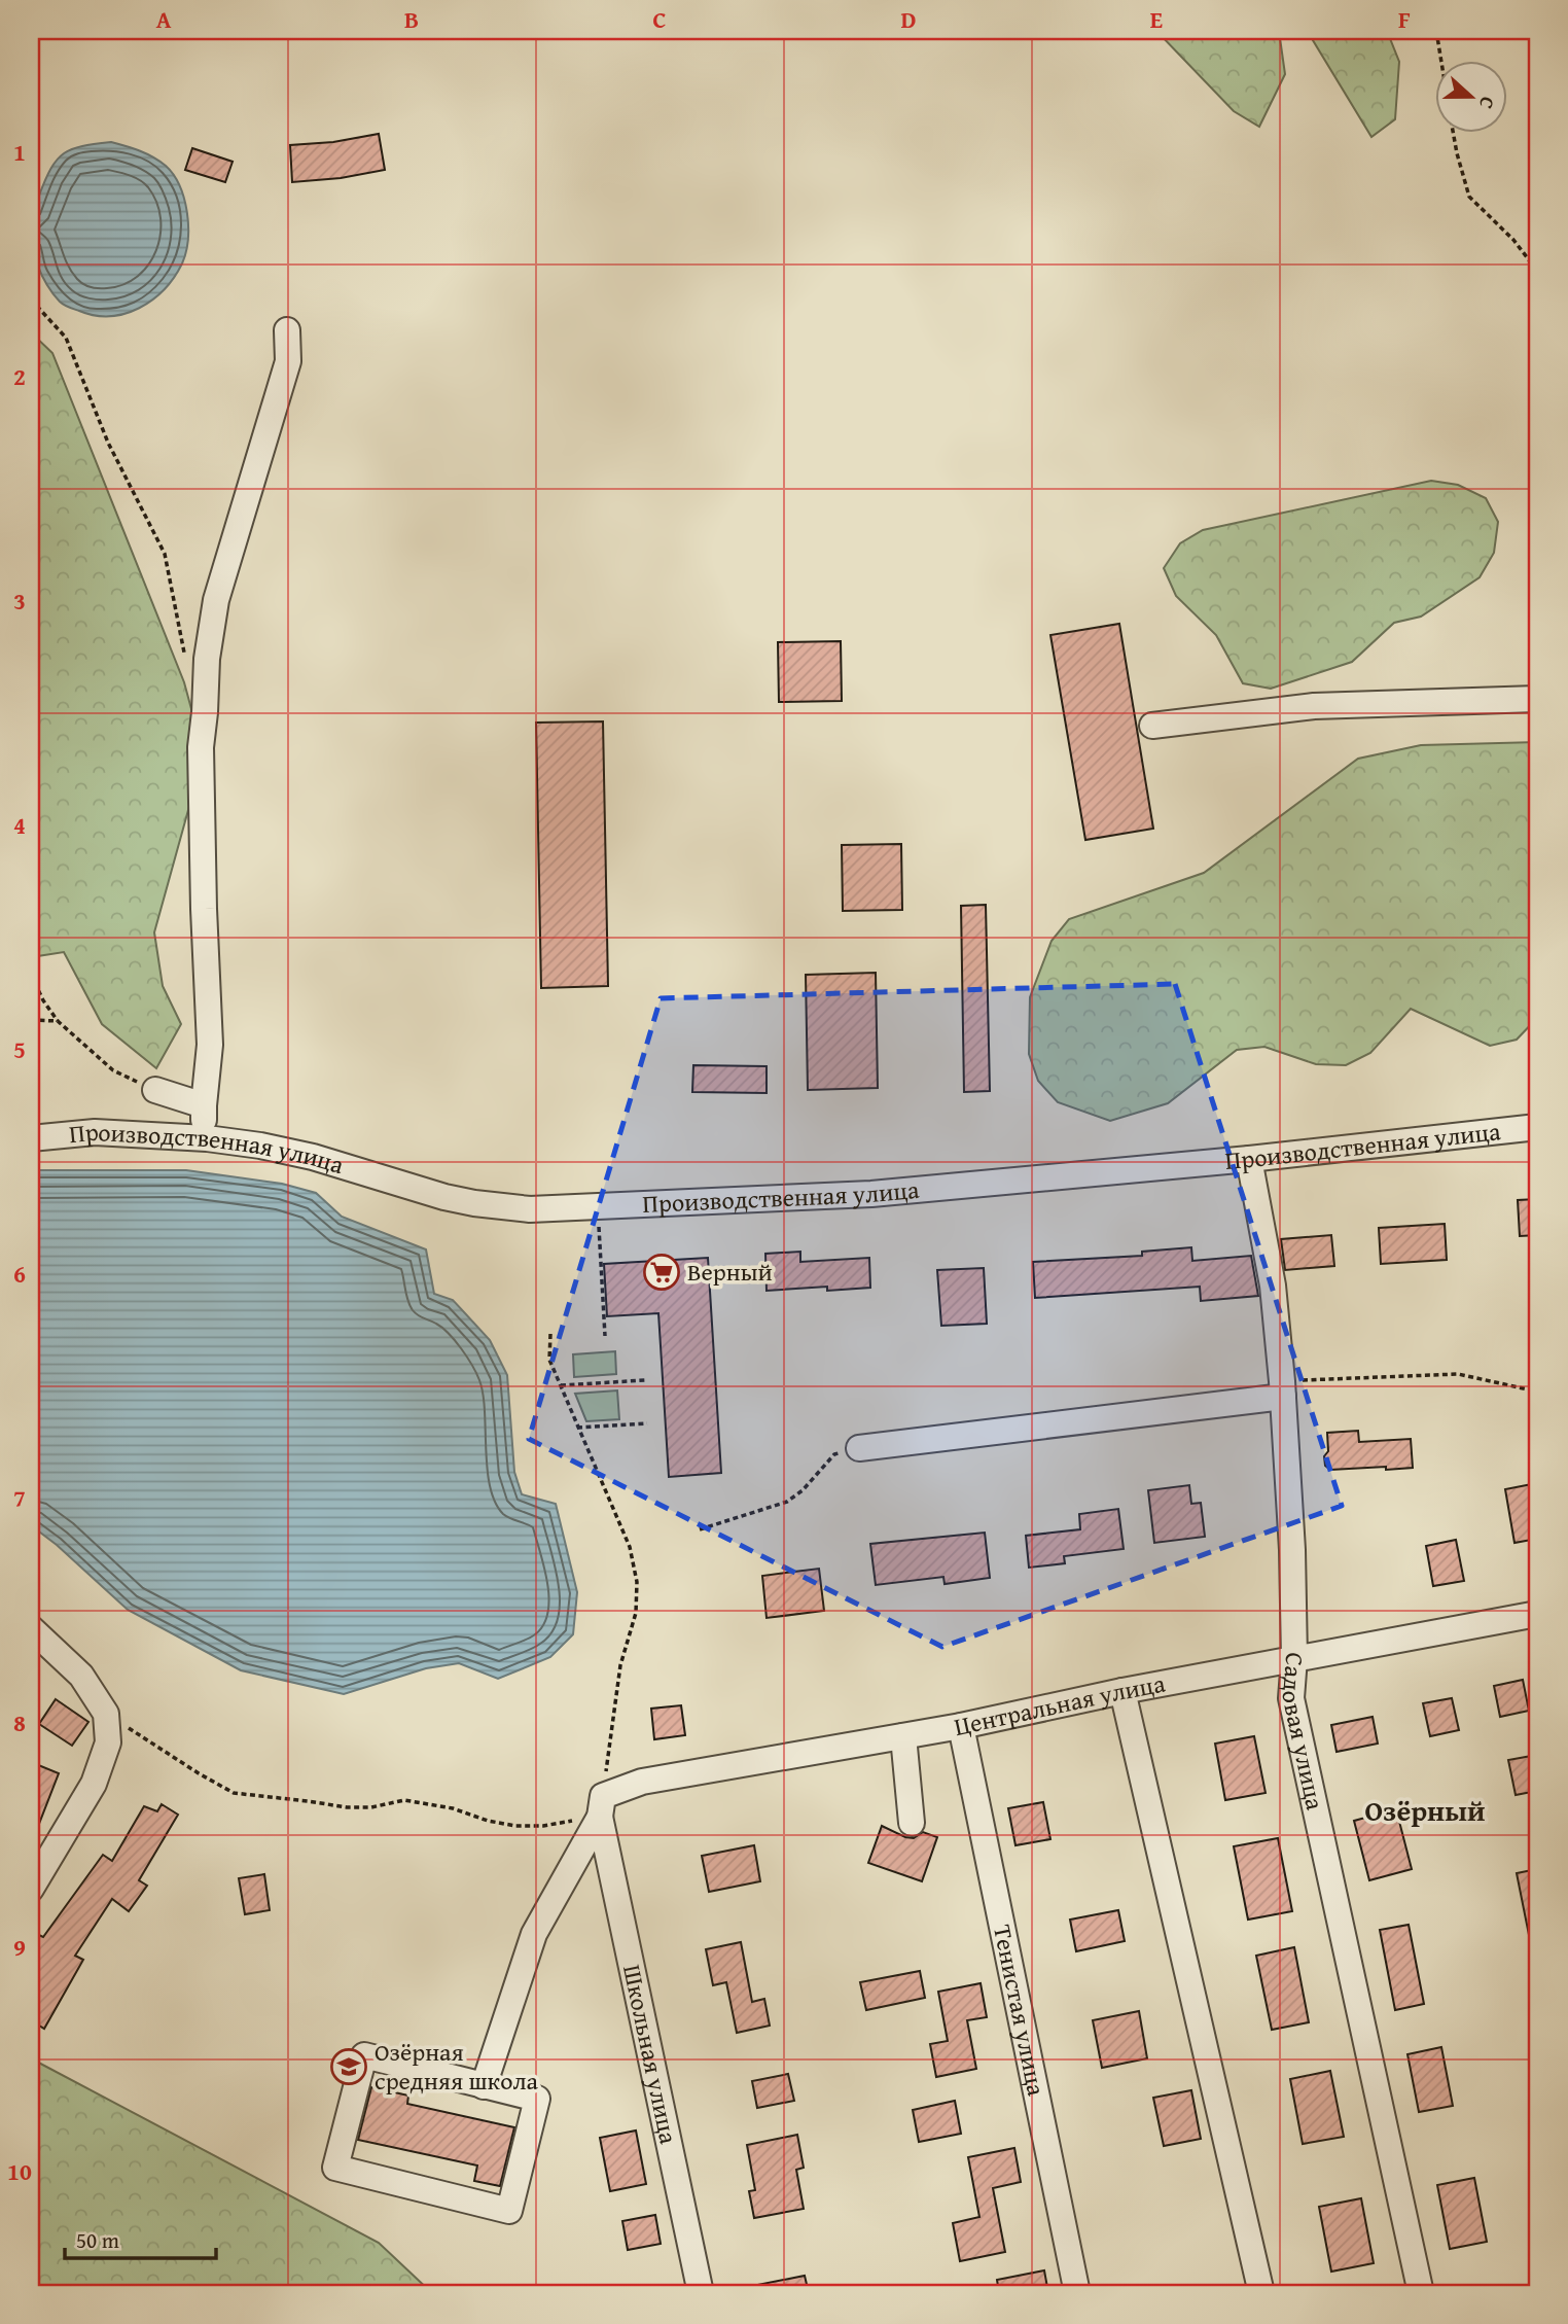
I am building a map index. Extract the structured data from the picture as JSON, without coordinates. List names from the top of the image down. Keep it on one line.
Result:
{"streets":{"street":["Производственная улица","Центральная улица","Садовая улица","Тенистая улица","Школьная улица"]},"crossings":[["Производственная улица","Садовая улица"],["Центральная улица","Садовая улица"],["Центральная улица","Тенистая улица"],["Центральная улица","Школьная улица"]],"districts":["Озёрный"],"places":{"supermarket":["Верный"],"school or university":["Озёрная средняя школа"]},"scale_bar":"50 m","north":"right","grid":{"columns":["A","B","C","D","E","F"],"rows":["1","2","3","4","5","6","7","8","9","10"]}}
